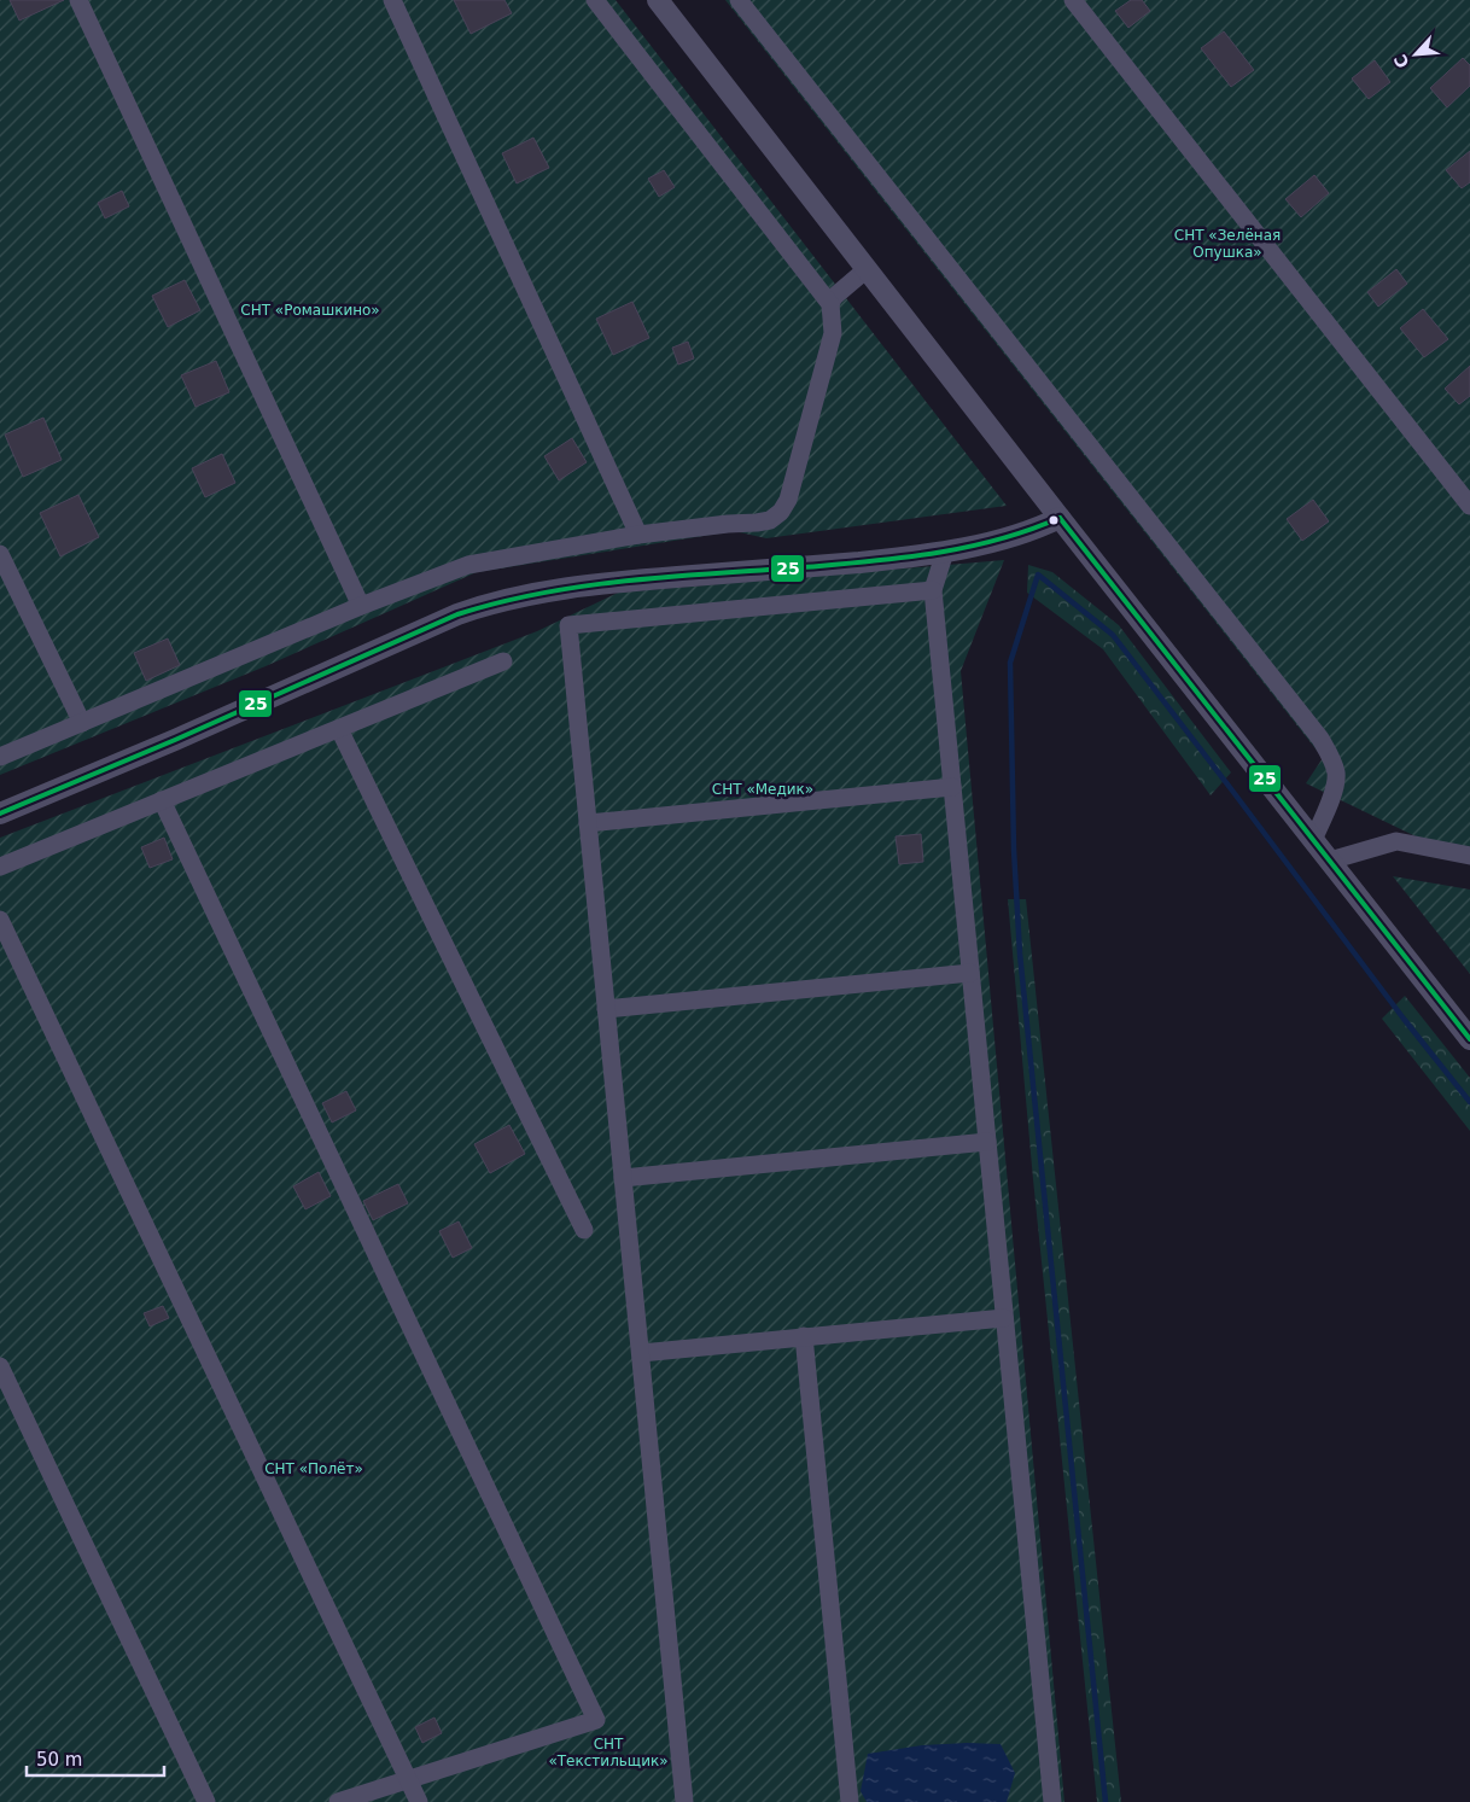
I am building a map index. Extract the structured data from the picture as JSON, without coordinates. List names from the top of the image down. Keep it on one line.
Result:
{"parks":["СНТ «Зелёная Опушка»","СНТ «Ромашкино»","СНТ «Медик»","СНТ «Полёт»","СНТ «Текстильщик»"],"lines":["transit line 25"],"scale_bar":"50 m","north":"bottom left"}
